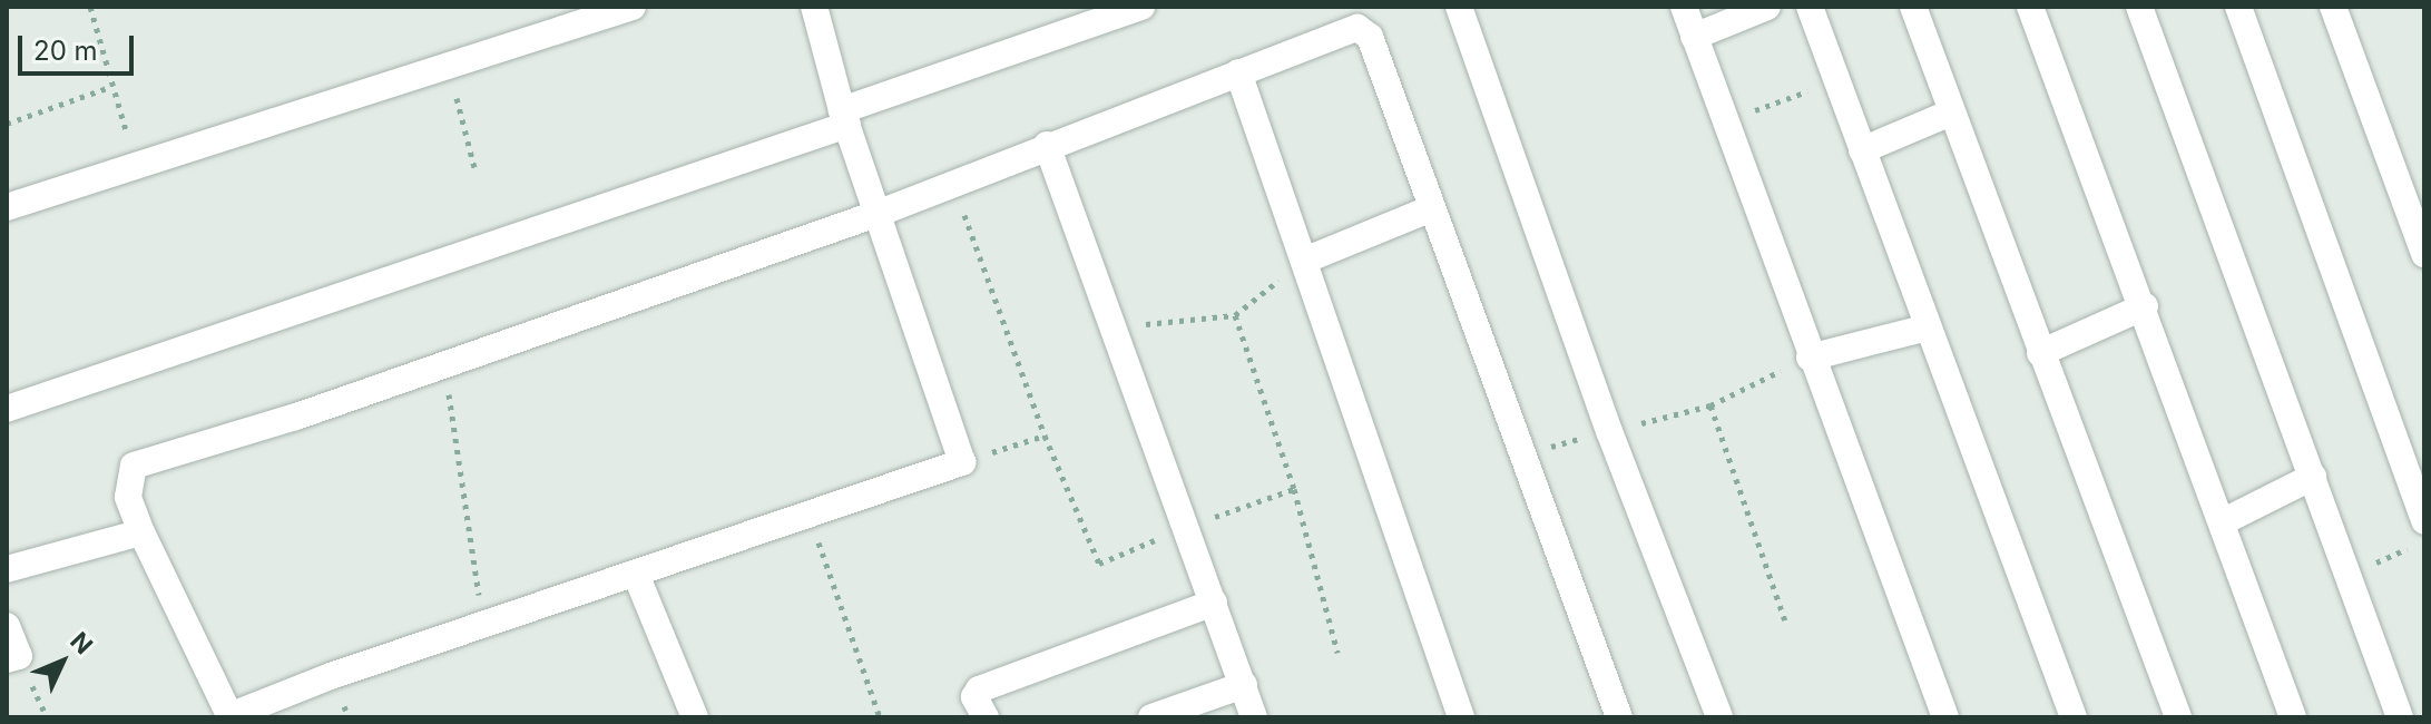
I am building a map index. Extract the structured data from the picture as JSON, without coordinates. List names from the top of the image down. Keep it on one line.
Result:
{"scale_bar":"20 m","north":"top right"}
